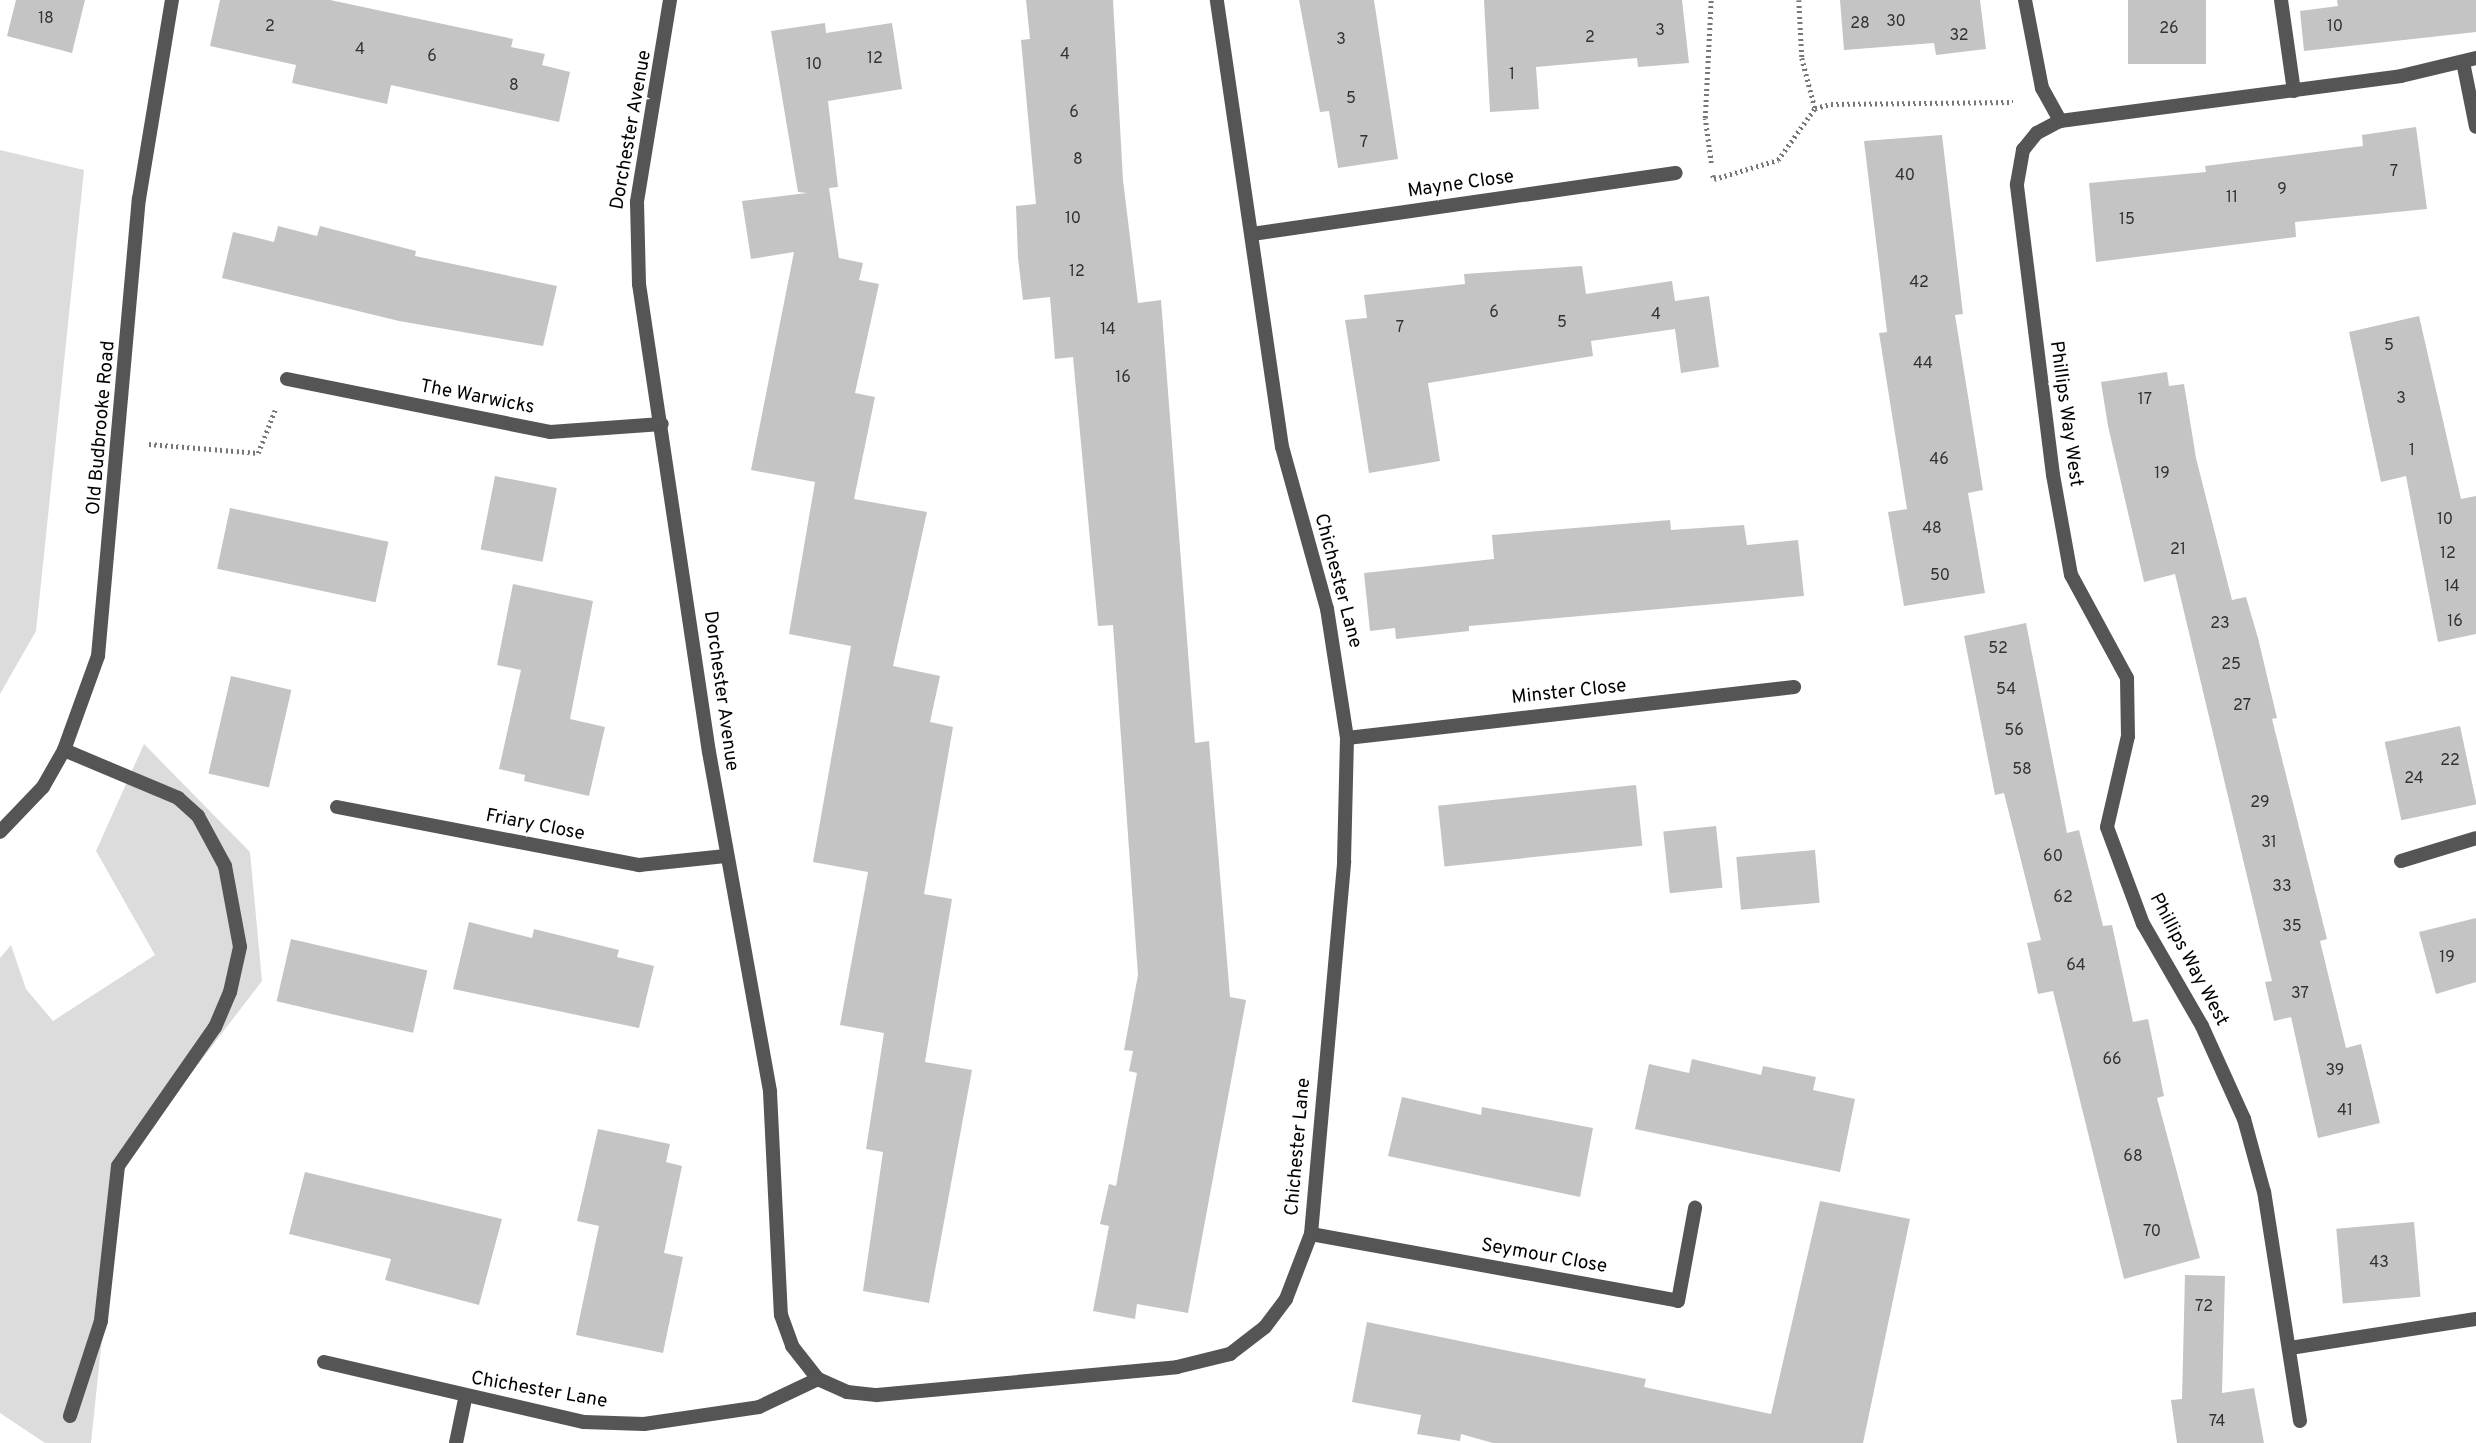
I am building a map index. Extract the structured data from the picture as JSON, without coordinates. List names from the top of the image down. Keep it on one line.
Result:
{"streets":{"street":["Dorchester Avenue","Mayne Close","The Warwicks","Phillips Way West","Old Budbrooke Road","Chichester Lane","Minster Close","Friary Close","Seymour Close"]},"crossings":[["Dorchester Avenue","The Warwicks"],["Dorchester Avenue","Chichester Lane"],["Dorchester Avenue","Friary Close"],["Mayne Close","Chichester Lane"],["Chichester Lane","Minster Close"],["Chichester Lane","Seymour Close"]],"house_numbers":["18","30","28","2","10","26","3","32","2","3","4","4","6","12","10","1","8","5","6","7","8","7","40","9","11","10","15","12","42","6","4","5","7","14","5","44","16","3","17","1","46","19","10","48","21","12","50","14","16","23","52","25","54","27","56","22","58","24","29","31","60","33","62","35","19","64","37","66","39","41","68","70","43","72","74"]}
